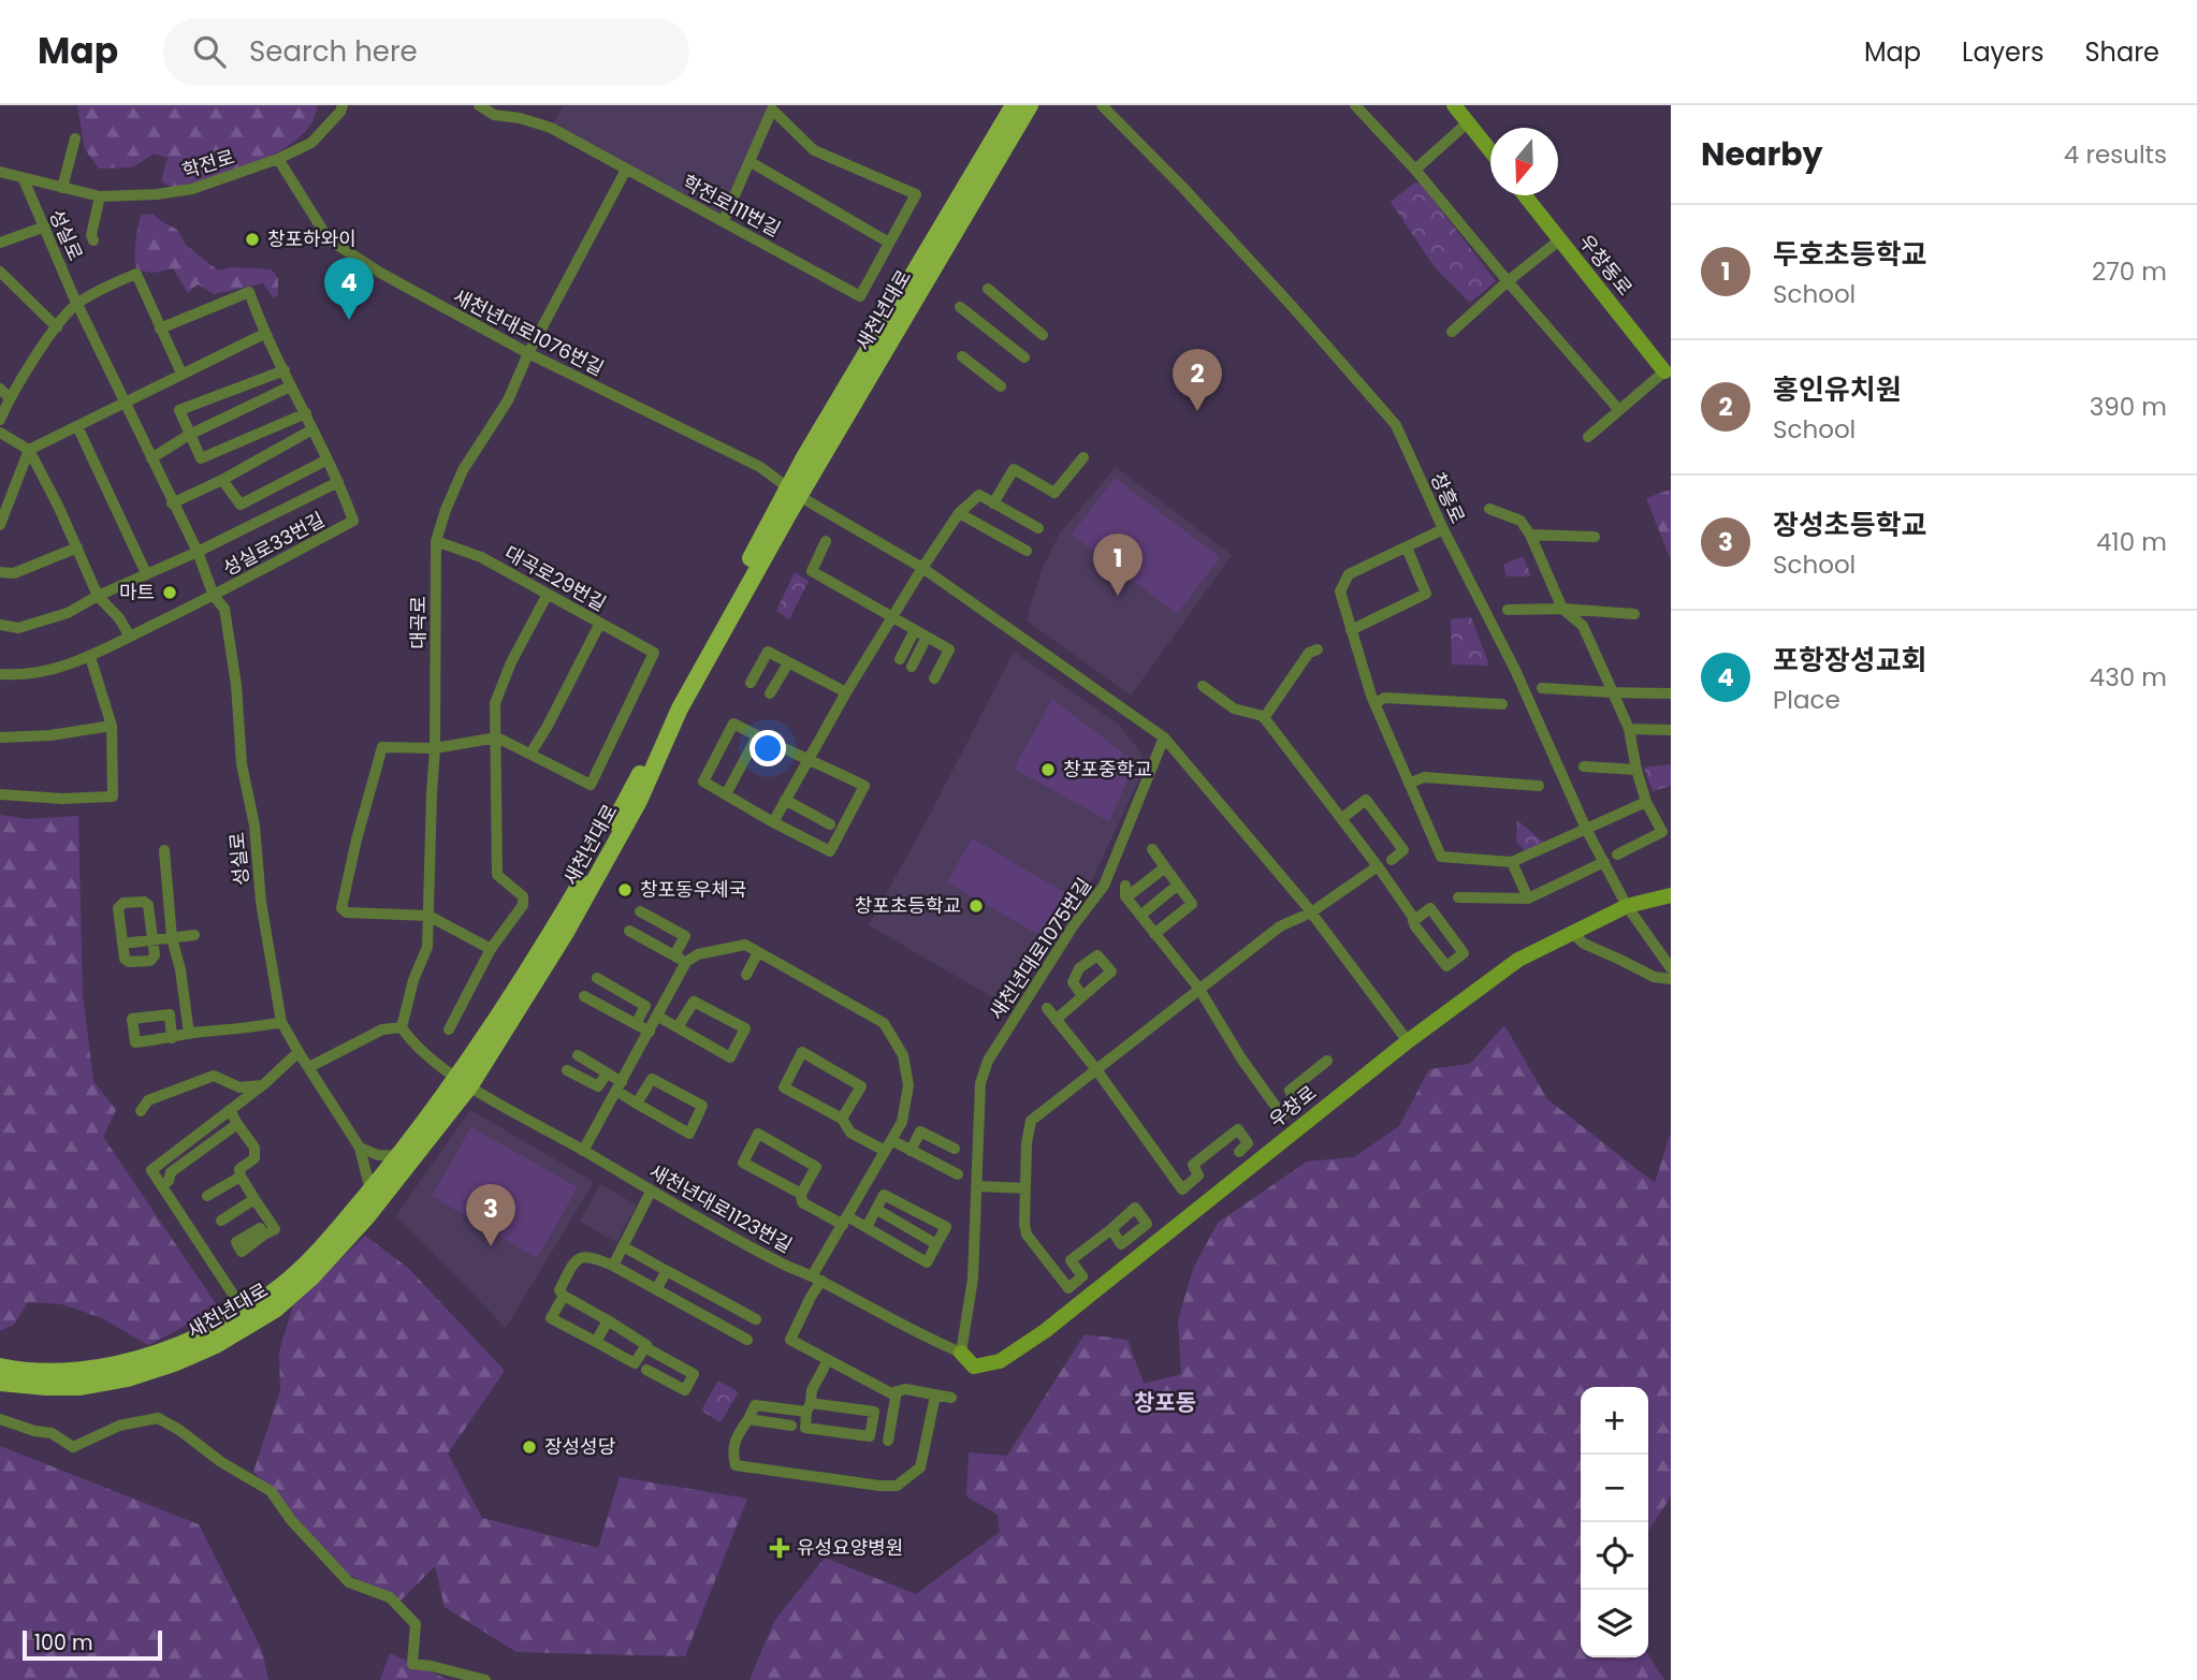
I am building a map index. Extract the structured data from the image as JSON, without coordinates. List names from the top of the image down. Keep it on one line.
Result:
{"streets":{"main road":["우창동로","새천년대로","우창로"],"street":["학전로","학전로111번길","성실로","새천년대로1076번길","창흥로","성실로33번길","대곡로29번길","대곡로","새천년대로1075번길","새천년대로1123번길"]},"crossings":[["학전로","성실로"],["학전로","새천년대로1076번길"],["학전로111번길","대곡로"],["성실로","새천년대로"],["성실로","성실로33번길"],["새천년대로","새천년대로1076번길"],["새천년대로","새천년대로1123번길"],["새천년대로1076번길","대곡로"],["창흥로","우창로"],["대곡로29번길","대곡로"],["새천년대로1075번길","우창로"],["새천년대로1075번길","새천년대로1123번길"],["우창로","새천년대로1123번길"]],"districts":["창포동"],"places":{"other":["창포하와이","마트","창포중학교","창포동우체국","창포초등학교","장성성당"],"health":["유성요양병원"]},"scale_bar":"100 m","north":"bottom","page":{"header":"Map","search":"Search here","nav":["Map","Layers","Share"],"heading":["Nearby","4 results"],"list":[{"mark":"1","name":"두호초등학교","note":"School","value":"270 m"},{"mark":"2","name":"홍인유치원","note":"School","value":"390 m"},{"mark":"3","name":"장성초등학교","note":"School","value":"410 m"},{"mark":"4","name":"포항장성교회","note":"Place","value":"430 m"}],"pins":["4","2","1","3"],"map_buttons":["+","−"],"scale":"100 m"}}
